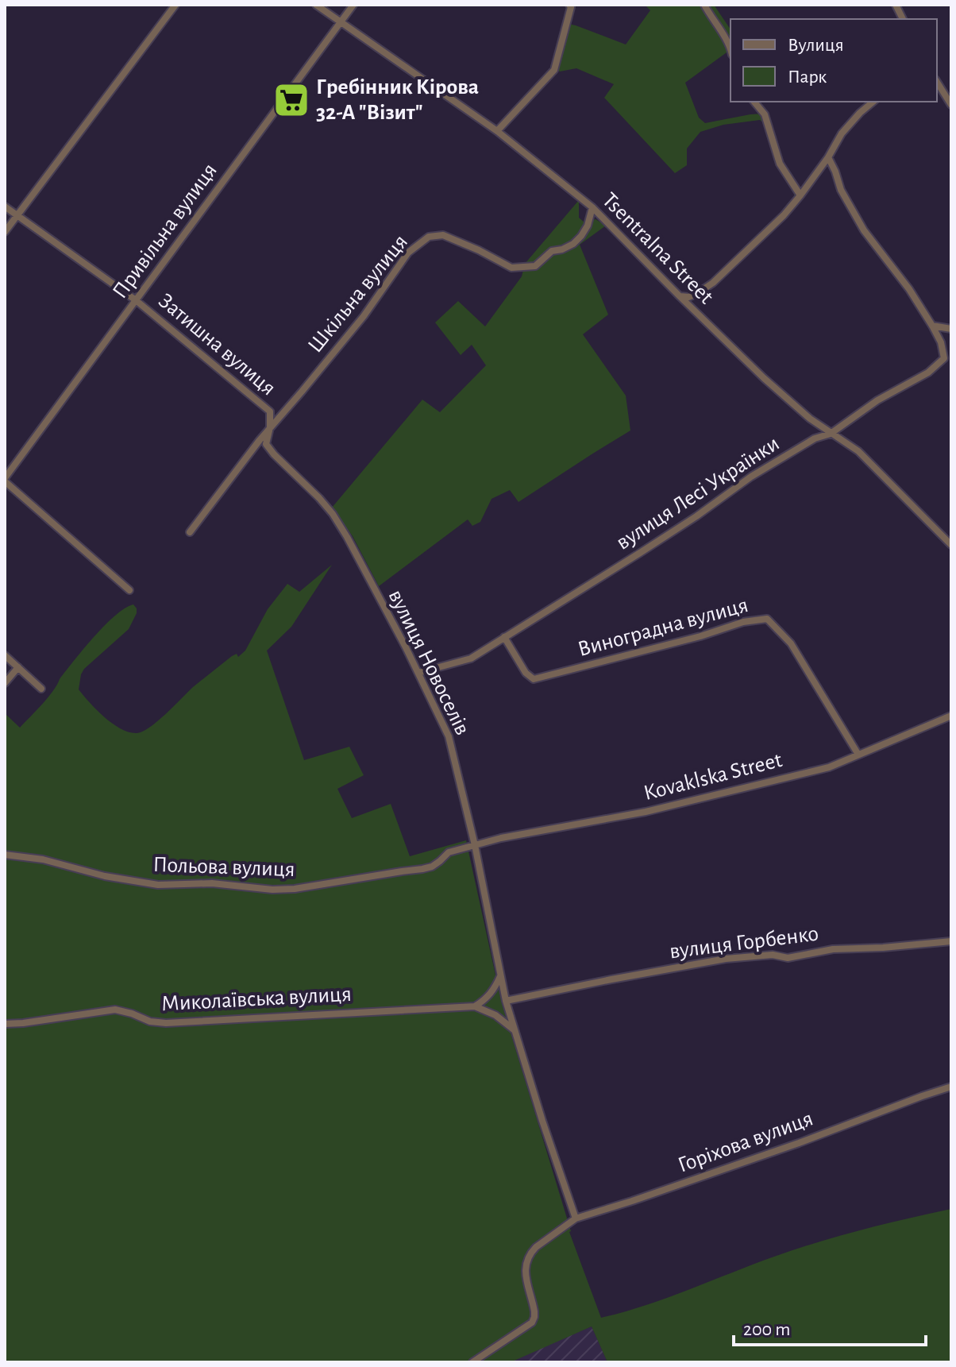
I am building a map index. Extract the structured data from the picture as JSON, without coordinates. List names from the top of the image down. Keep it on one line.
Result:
{"streets":{"street":["Привільна вулиця","Tsentralna Street","Шкільна вулиця","Затишна вулиця","вулиця Лесі Українки","Виноградна вулиця","вулиця Новоселів","Kovaklska Street","Польова вулиця","вулиця Горбенко","Миколаївська вулиця","Горіхова вулиця"]},"crossings":[["Привільна вулиця","Tsentralna Street"],["Привільна вулиця","Затишна вулиця"],["Tsentralna Street","Шкільна вулиця"],["Tsentralna Street","вулиця Лесі Українки"],["Шкільна вулиця","Затишна вулиця"],["Шкільна вулиця","вулиця Новоселів"],["Затишна вулиця","вулиця Новоселів"],["вулиця Лесі Українки","Виноградна вулиця"],["вулиця Лесі Українки","вулиця Новоселів"],["Виноградна вулиця","Kovaklska Street"],["вулиця Новоселів","Kovaklska Street"],["вулиця Новоселів","Польова вулиця"],["вулиця Новоселів","вулиця Горбенко"],["вулиця Новоселів","Горіхова вулиця"],["Kovaklska Street","Польова вулиця"]],"places":{"supermarket":["Гребінник Кірова 32-А \"Візит\""]},"legend":["Вулиця","Парк"],"scale_bar":"200 m"}
